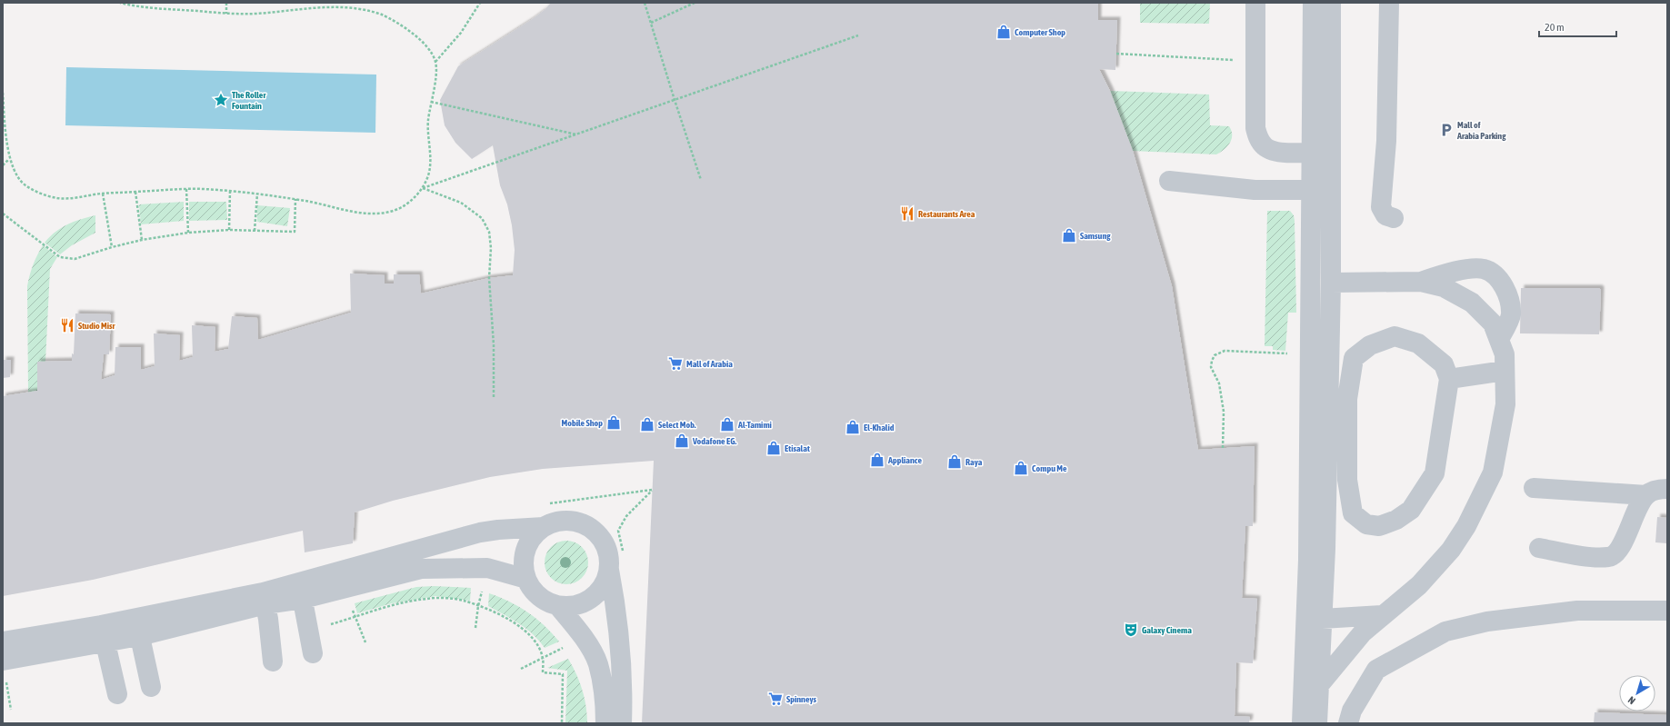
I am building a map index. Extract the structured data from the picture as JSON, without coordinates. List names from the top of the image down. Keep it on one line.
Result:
{"places":{"shop":["Computer Shop","Samsung","Mobile Shop","Select Mob.","Al-Tamimi","El-Khalid","Vodafone EG.","Etisalat","Appliance","Raya","Compu Me"],"place":["The Roller Fountain"],"parking":["Mall of Arabia Parking"],"restaurant":["Restaurants Area","Studio Misr"],"supermarket":["Mall of Arabia","Spinneys"],"theatre":["Galaxy Cinema"]},"scale_bar":"20 m","north":"bottom left"}
